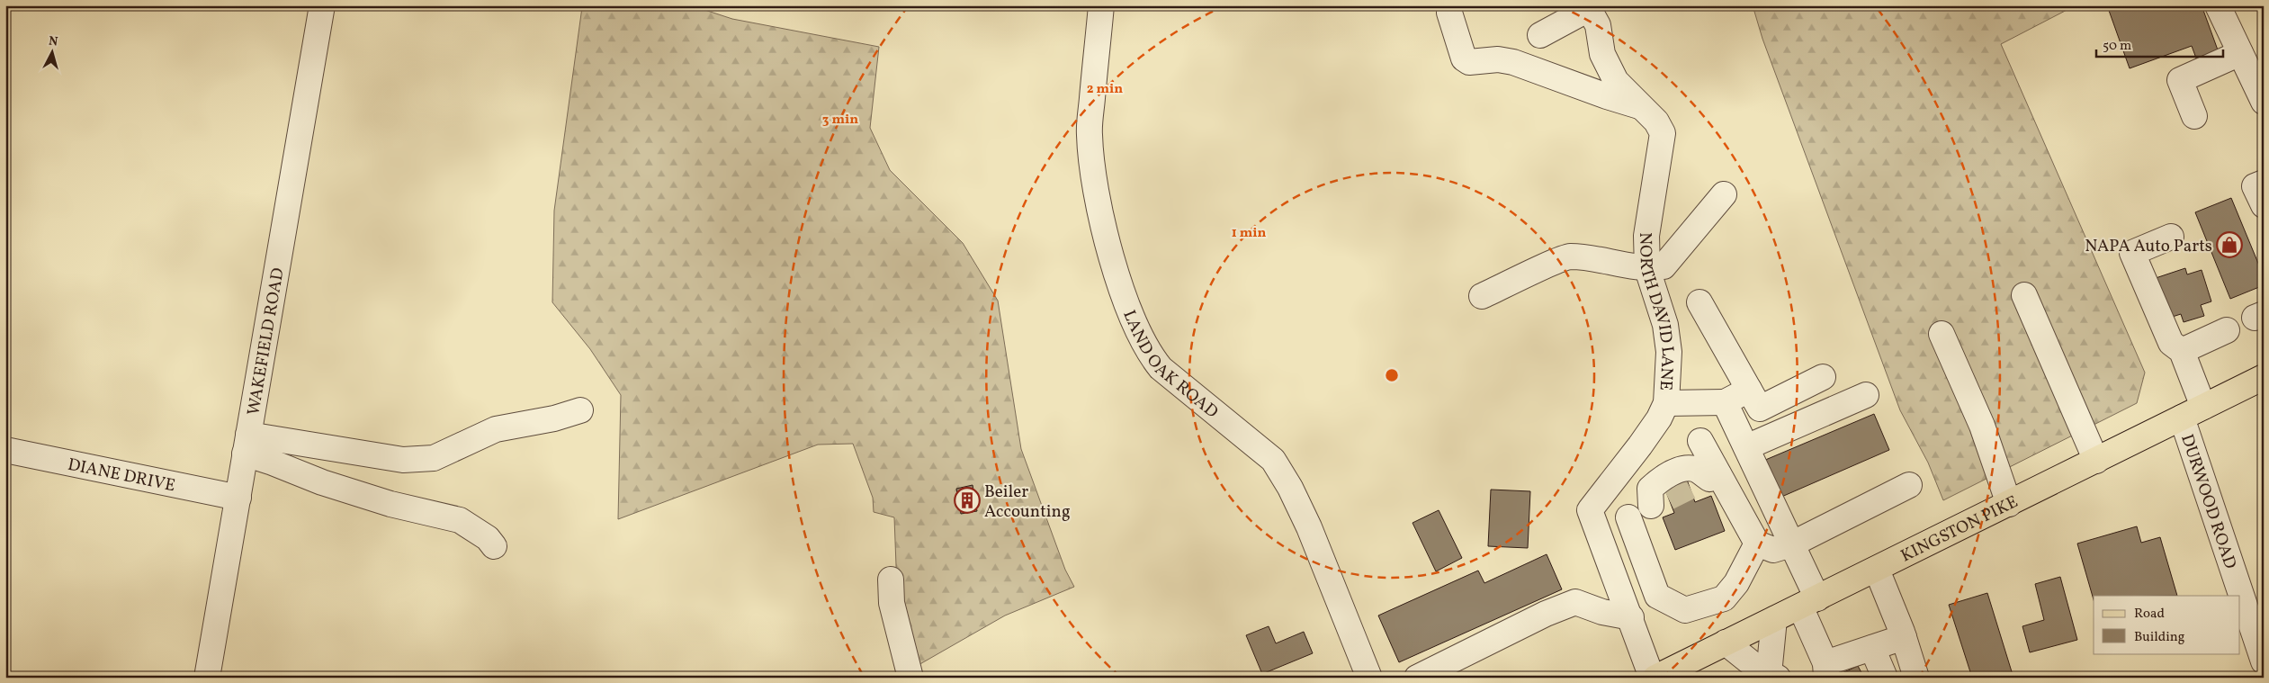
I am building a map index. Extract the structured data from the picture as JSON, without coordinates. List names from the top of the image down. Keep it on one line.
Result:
{"streets":{"main road":["KINGSTON PIKE"],"street":["NORTH DAVID LANE","WAKEFIELD ROAD","LAND OAK ROAD","DIANE DRIVE","DURWOOD ROAD"]},"crossings":[["NORTH DAVID LANE","KINGSTON PIKE"],["WAKEFIELD ROAD","DIANE DRIVE"],["DURWOOD ROAD","KINGSTON PIKE"]],"places":{"shop":["NAPA Auto Parts"],"building":["Beiler Accounting"]},"legend":["Road","Building"],"scale_bar":"50 m","north":"top","rings":["2 min","3 min","1 min"]}
